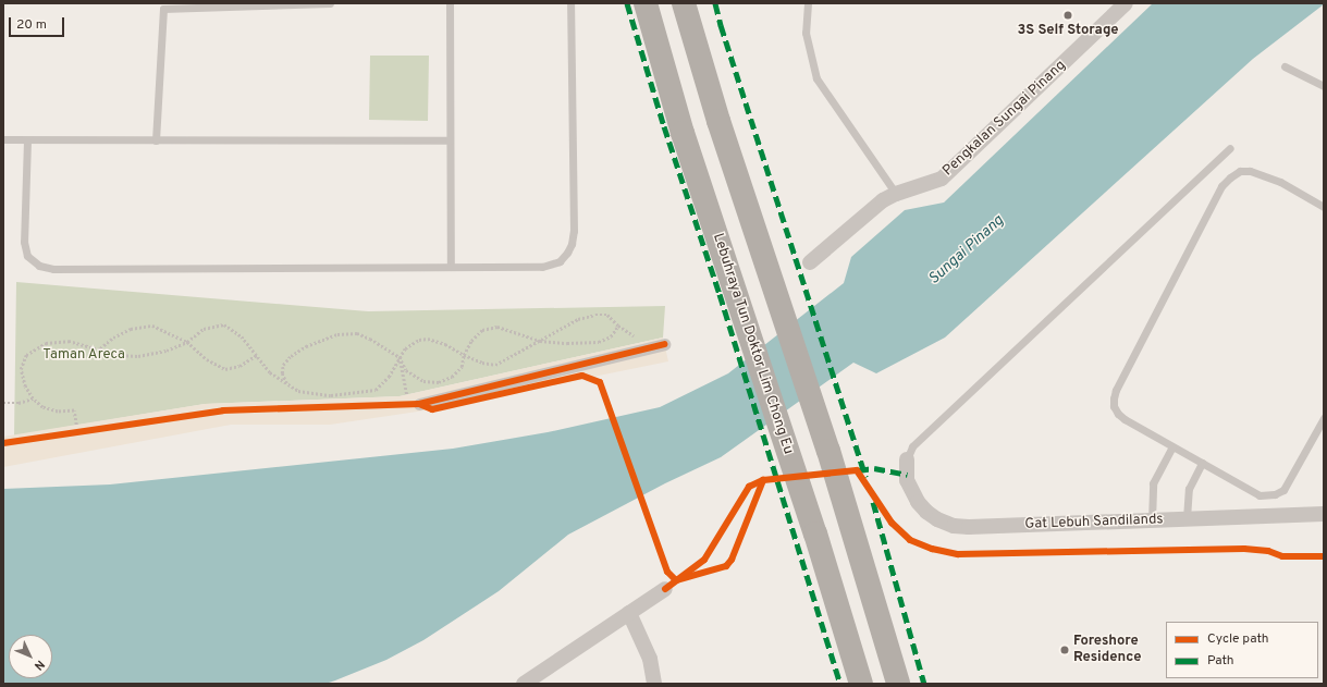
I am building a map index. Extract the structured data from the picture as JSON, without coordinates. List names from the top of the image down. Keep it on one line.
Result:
{"streets":{"highway":["Lebuhraya Tun Doktor Lim Chong Eu"],"street":["Pengkalan Sungai Pinang","Gat Lebuh Sandilands"]},"water":["Sungai Pinang"],"parks":["Taman Areca"],"places":["3S Self Storage","Foreshore Residence"],"legend":["Cycle path","Path"],"scale_bar":"20 m","north":"bottom right"}
